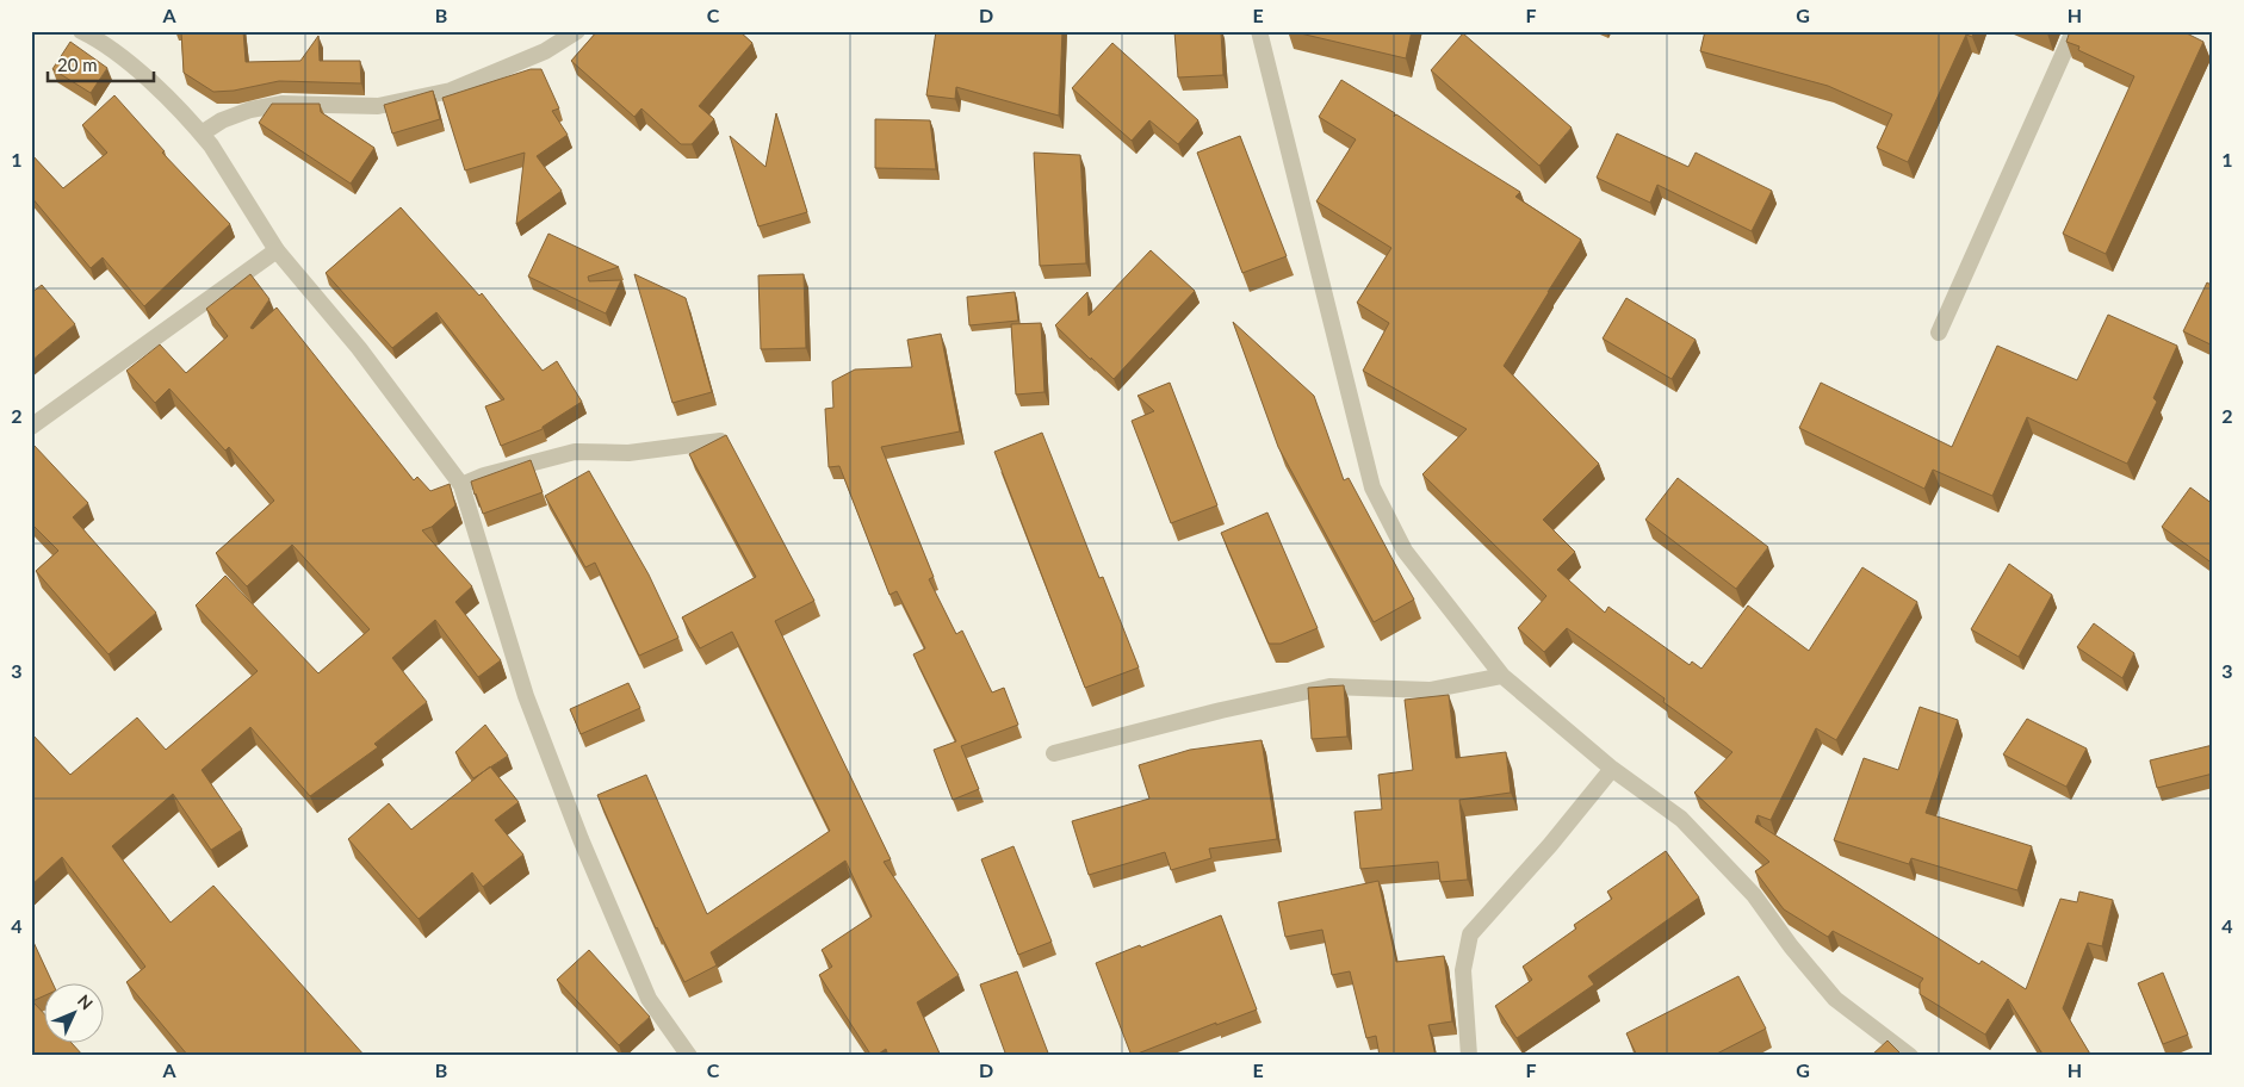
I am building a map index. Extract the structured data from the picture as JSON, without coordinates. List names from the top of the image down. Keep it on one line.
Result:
{"scale_bar":"20 m","north":"top right","grid":{"columns":["A","B","C","D","E","F","G","H"],"rows":["1","2","3","4"]}}
